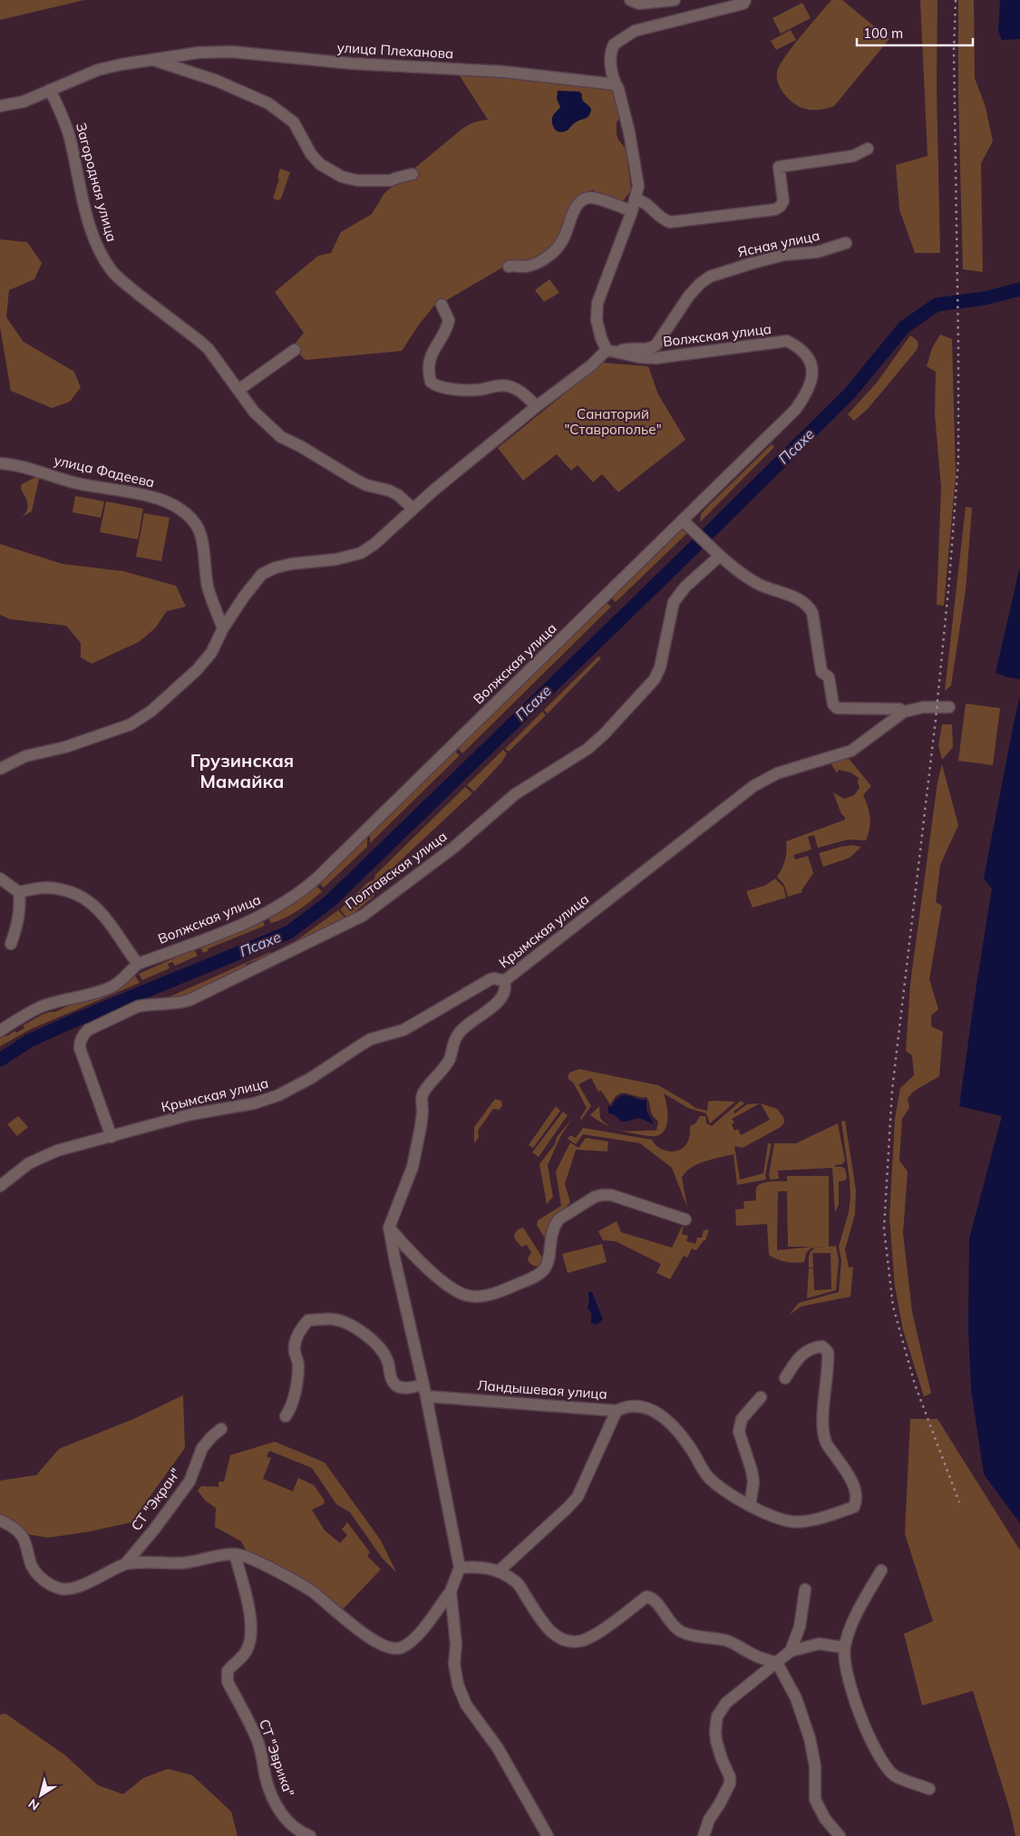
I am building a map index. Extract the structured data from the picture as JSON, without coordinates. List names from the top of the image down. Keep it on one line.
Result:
{"streets":{"street":["улица Плеханова","Загородная улица","Ясная улица","Волжская улица","улица Фадеева","Полтавская улица","Крымская улица","Ландышевая улица","СТ \"Экран\"","СТ \"Эврика\""]},"crossings":[["улица Плеханова","Загородная улица"],["Ясная улица","Волжская улица"],["Полтавская улица","Крымская улица"]],"districts":["Грузинская Мамайка"],"water":["Псахе"],"parks":["Санаторий \"Ставрополье\""],"scale_bar":"100 m","north":"bottom left"}
